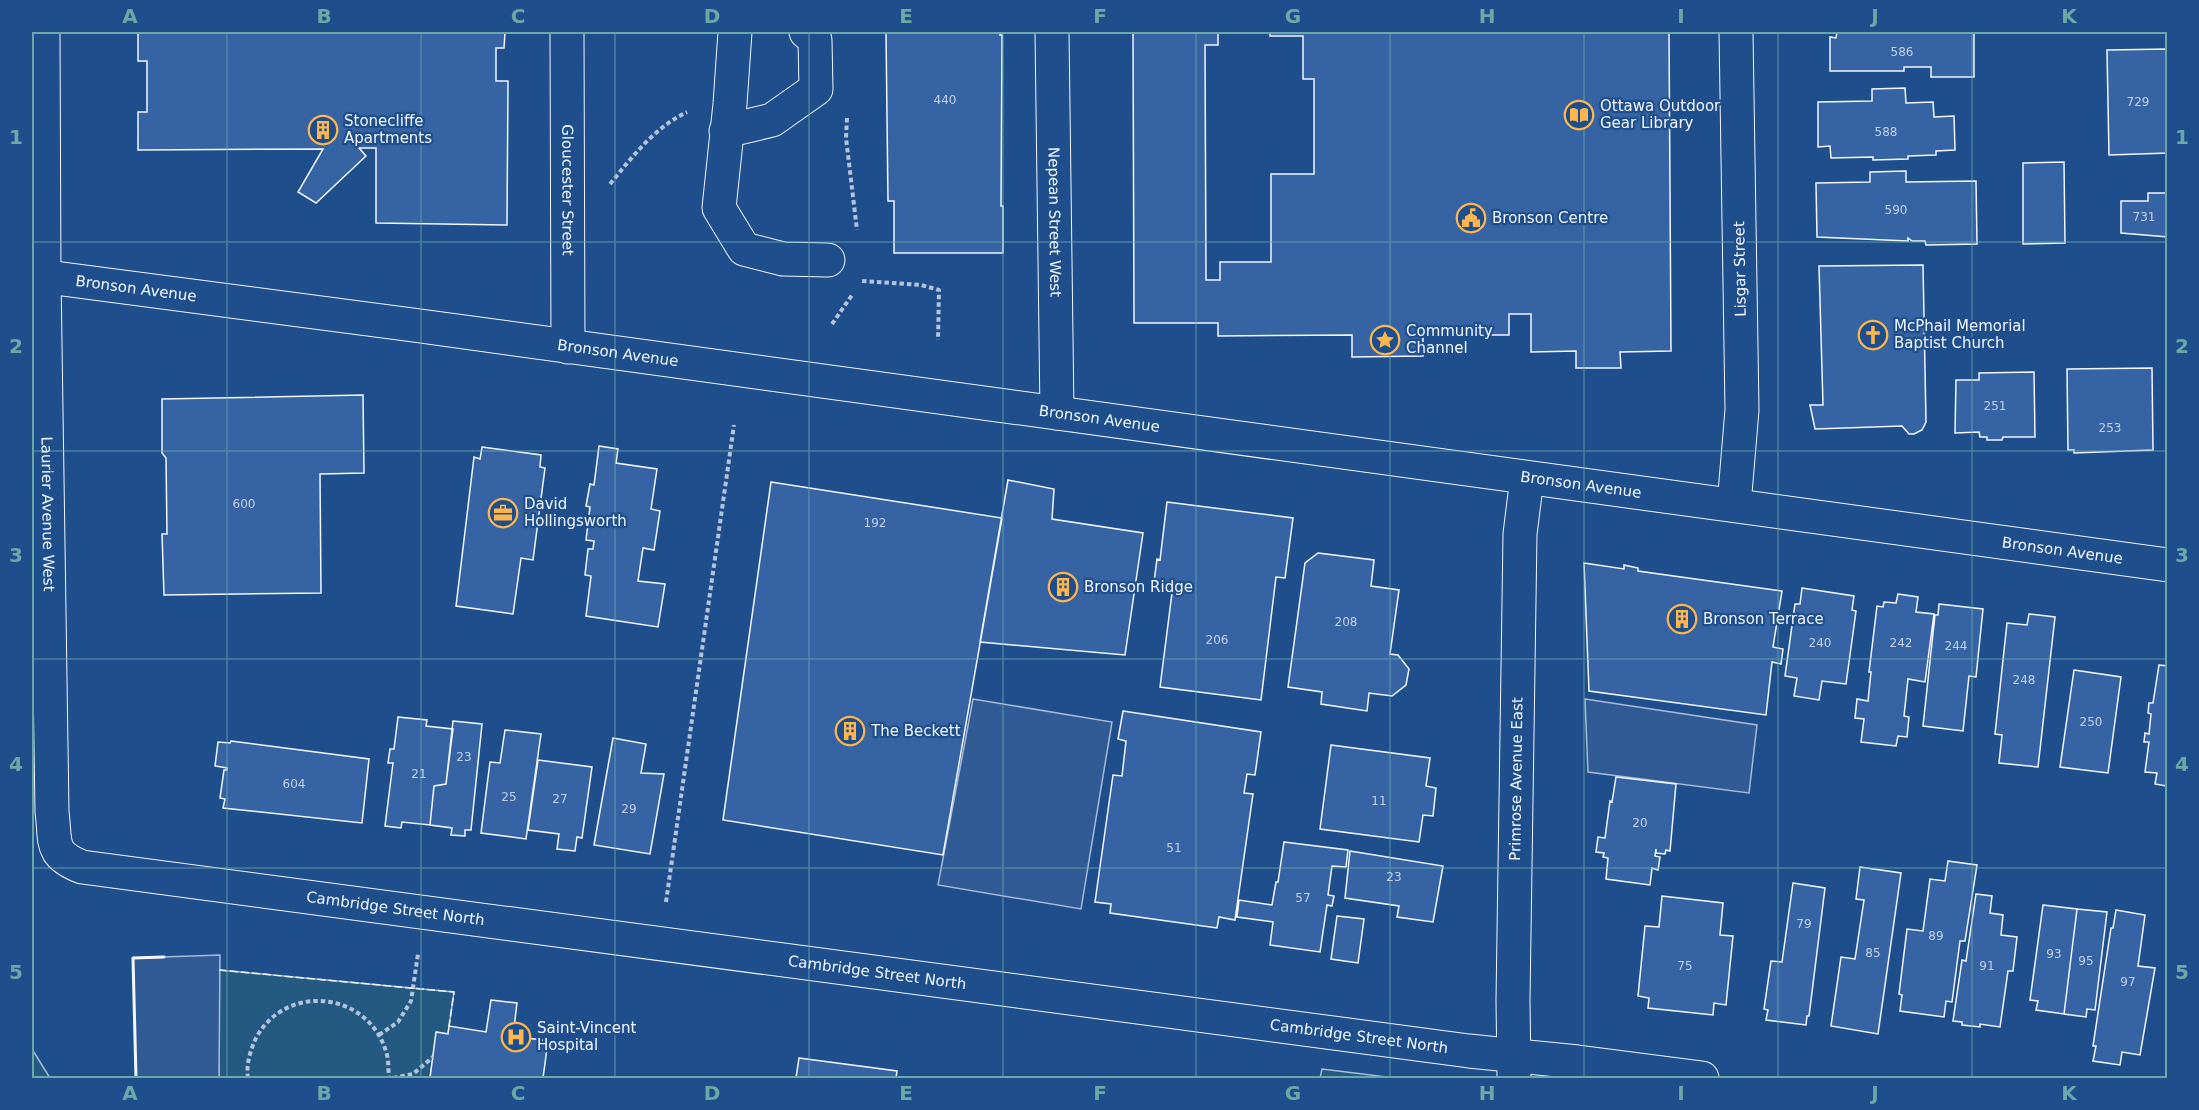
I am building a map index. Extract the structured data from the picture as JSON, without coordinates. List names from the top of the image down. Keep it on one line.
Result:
{"streets":{"street":["Gloucester Street","Nepean Street West","Lisgar Street","Bronson Avenue","Laurier Avenue West","Primrose Avenue East","Cambridge Street North"]},"crossings":[["Gloucester Street","Bronson Avenue"],["Nepean Street West","Bronson Avenue"],["Lisgar Street","Bronson Avenue"],["Bronson Avenue","Laurier Avenue West"],["Bronson Avenue","Primrose Avenue East"],["Laurier Avenue West","Cambridge Street North"],["Primrose Avenue East","Cambridge Street North"]],"places":{"library":["Ottawa Outdoor Gear Library"],"building":["Stonecliffe Apartments","Bronson Ridge","Bronson Terrace","The Beckett"],"public building":["Bronson Centre"],"church":["McPhail Memorial Baptist Church"],"place":["Community Channel"],"office":["David Hollingsworth"],"hospital":["Saint-Vincent Hospital"]},"house_numbers":["586","440","729","588","590","731","251","253","600","192","208","206","240","242","244","248","250","23","21","604","25","27","11","29","20","51","23","57","79","89","85","93","95","75","91","97"],"grid":{"columns":["A","B","C","D","E","F","G","H","I","J","K"],"rows":["1","2","3","4","5"]}}
